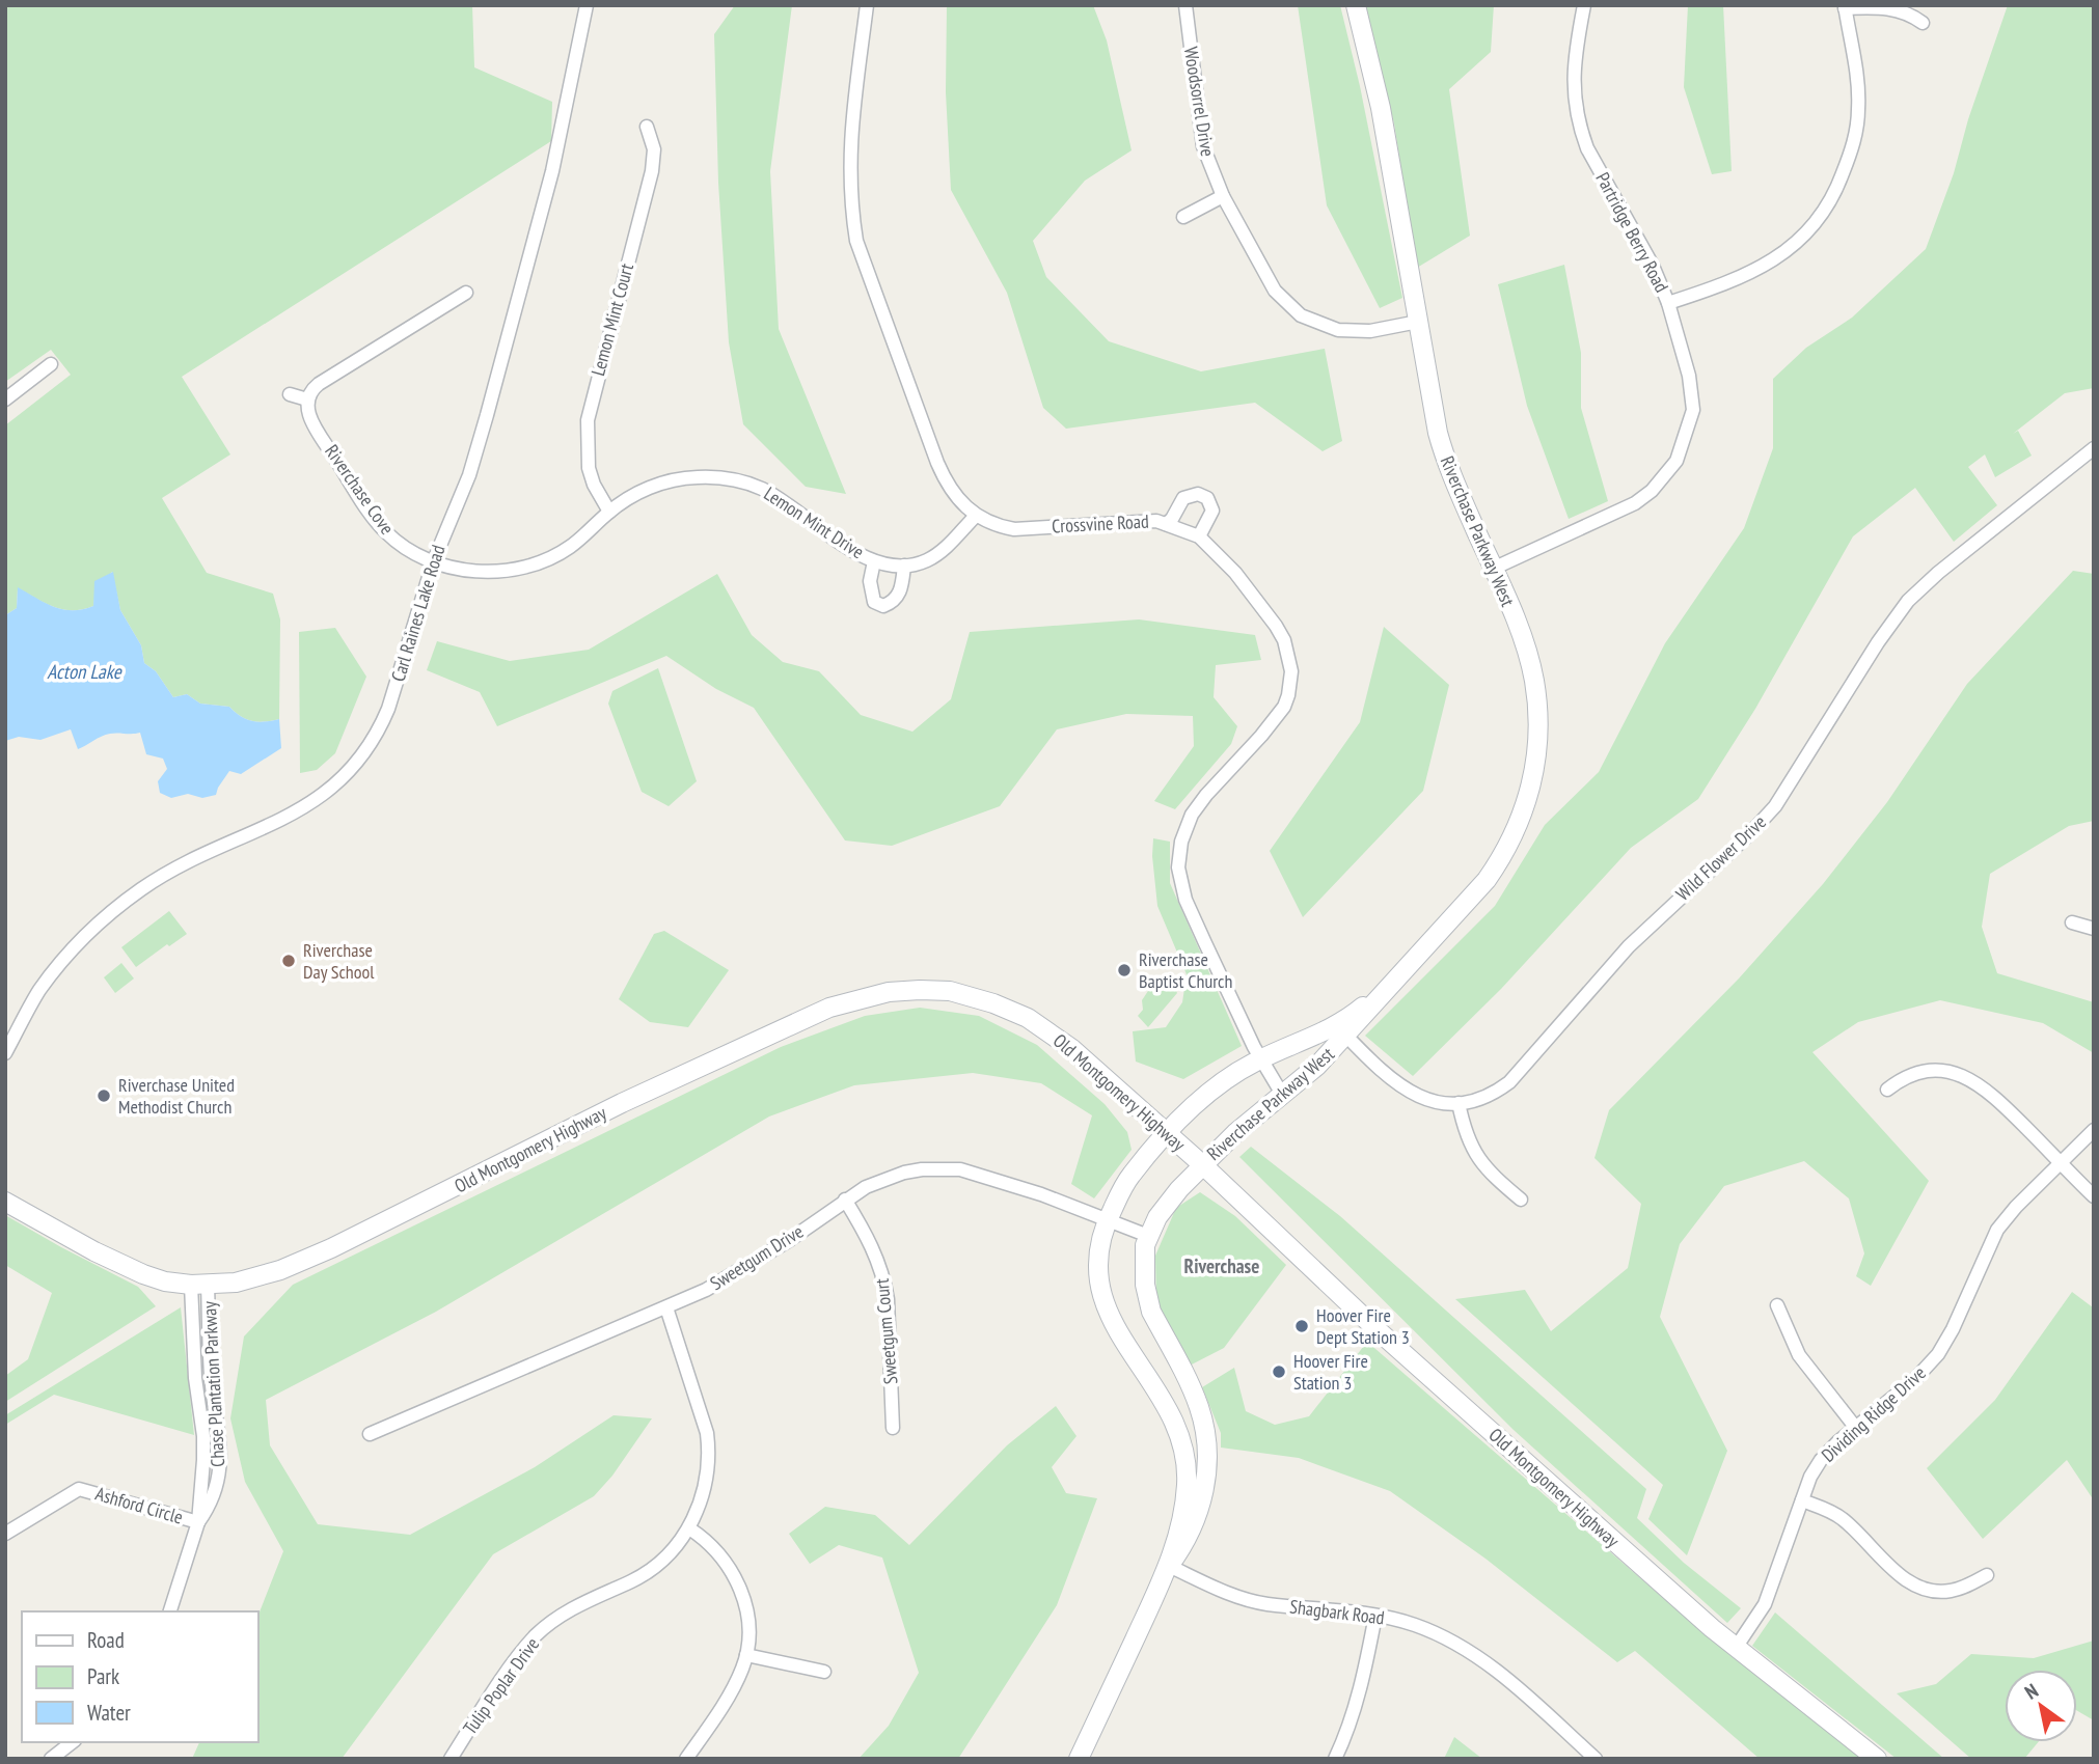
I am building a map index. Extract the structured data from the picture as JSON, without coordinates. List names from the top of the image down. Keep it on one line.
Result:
{"streets":{"street":["Woodsorrel Drive","Partridge Berry Road","Lemon Mint Court","Riverchase Cove","Lemon Mint Drive","Crossvine Road","Riverchase Parkway West","Carl Raines Lake Road","Wild Flower Drive","Old Montgomery Highway","Sweetgum Drive","Sweetgum Court","Chase Plantation Parkway","Dividing Ridge Drive","Ashford Circle","Shagbark Road","Tulip Poplar Drive"]},"crossings":[["Woodsorrel Drive","Riverchase Parkway West"],["Partridge Berry Road","Riverchase Parkway West"],["Lemon Mint Court","Lemon Mint Drive"],["Riverchase Cove","Lemon Mint Drive"],["Riverchase Cove","Carl Raines Lake Road"],["Lemon Mint Drive","Crossvine Road"],["Lemon Mint Drive","Carl Raines Lake Road"],["Crossvine Road","Riverchase Parkway West"],["Riverchase Parkway West","Wild Flower Drive"],["Riverchase Parkway West","Old Montgomery Highway"],["Riverchase Parkway West","Sweetgum Drive"],["Riverchase Parkway West","Shagbark Road"],["Old Montgomery Highway","Chase Plantation Parkway"],["Old Montgomery Highway","Dividing Ridge Drive"],["Sweetgum Drive","Sweetgum Court"],["Sweetgum Drive","Tulip Poplar Drive"],["Chase Plantation Parkway","Ashford Circle"]],"districts":["Riverchase"],"water":["Acton Lake"],"places":["Riverchase Day School","Riverchase Baptist Church","Riverchase United Methodist Church","Hoover Fire Dept Station 3","Hoover Fire Station 3"],"legend":["Road","Park","Water"],"north":"top left"}
